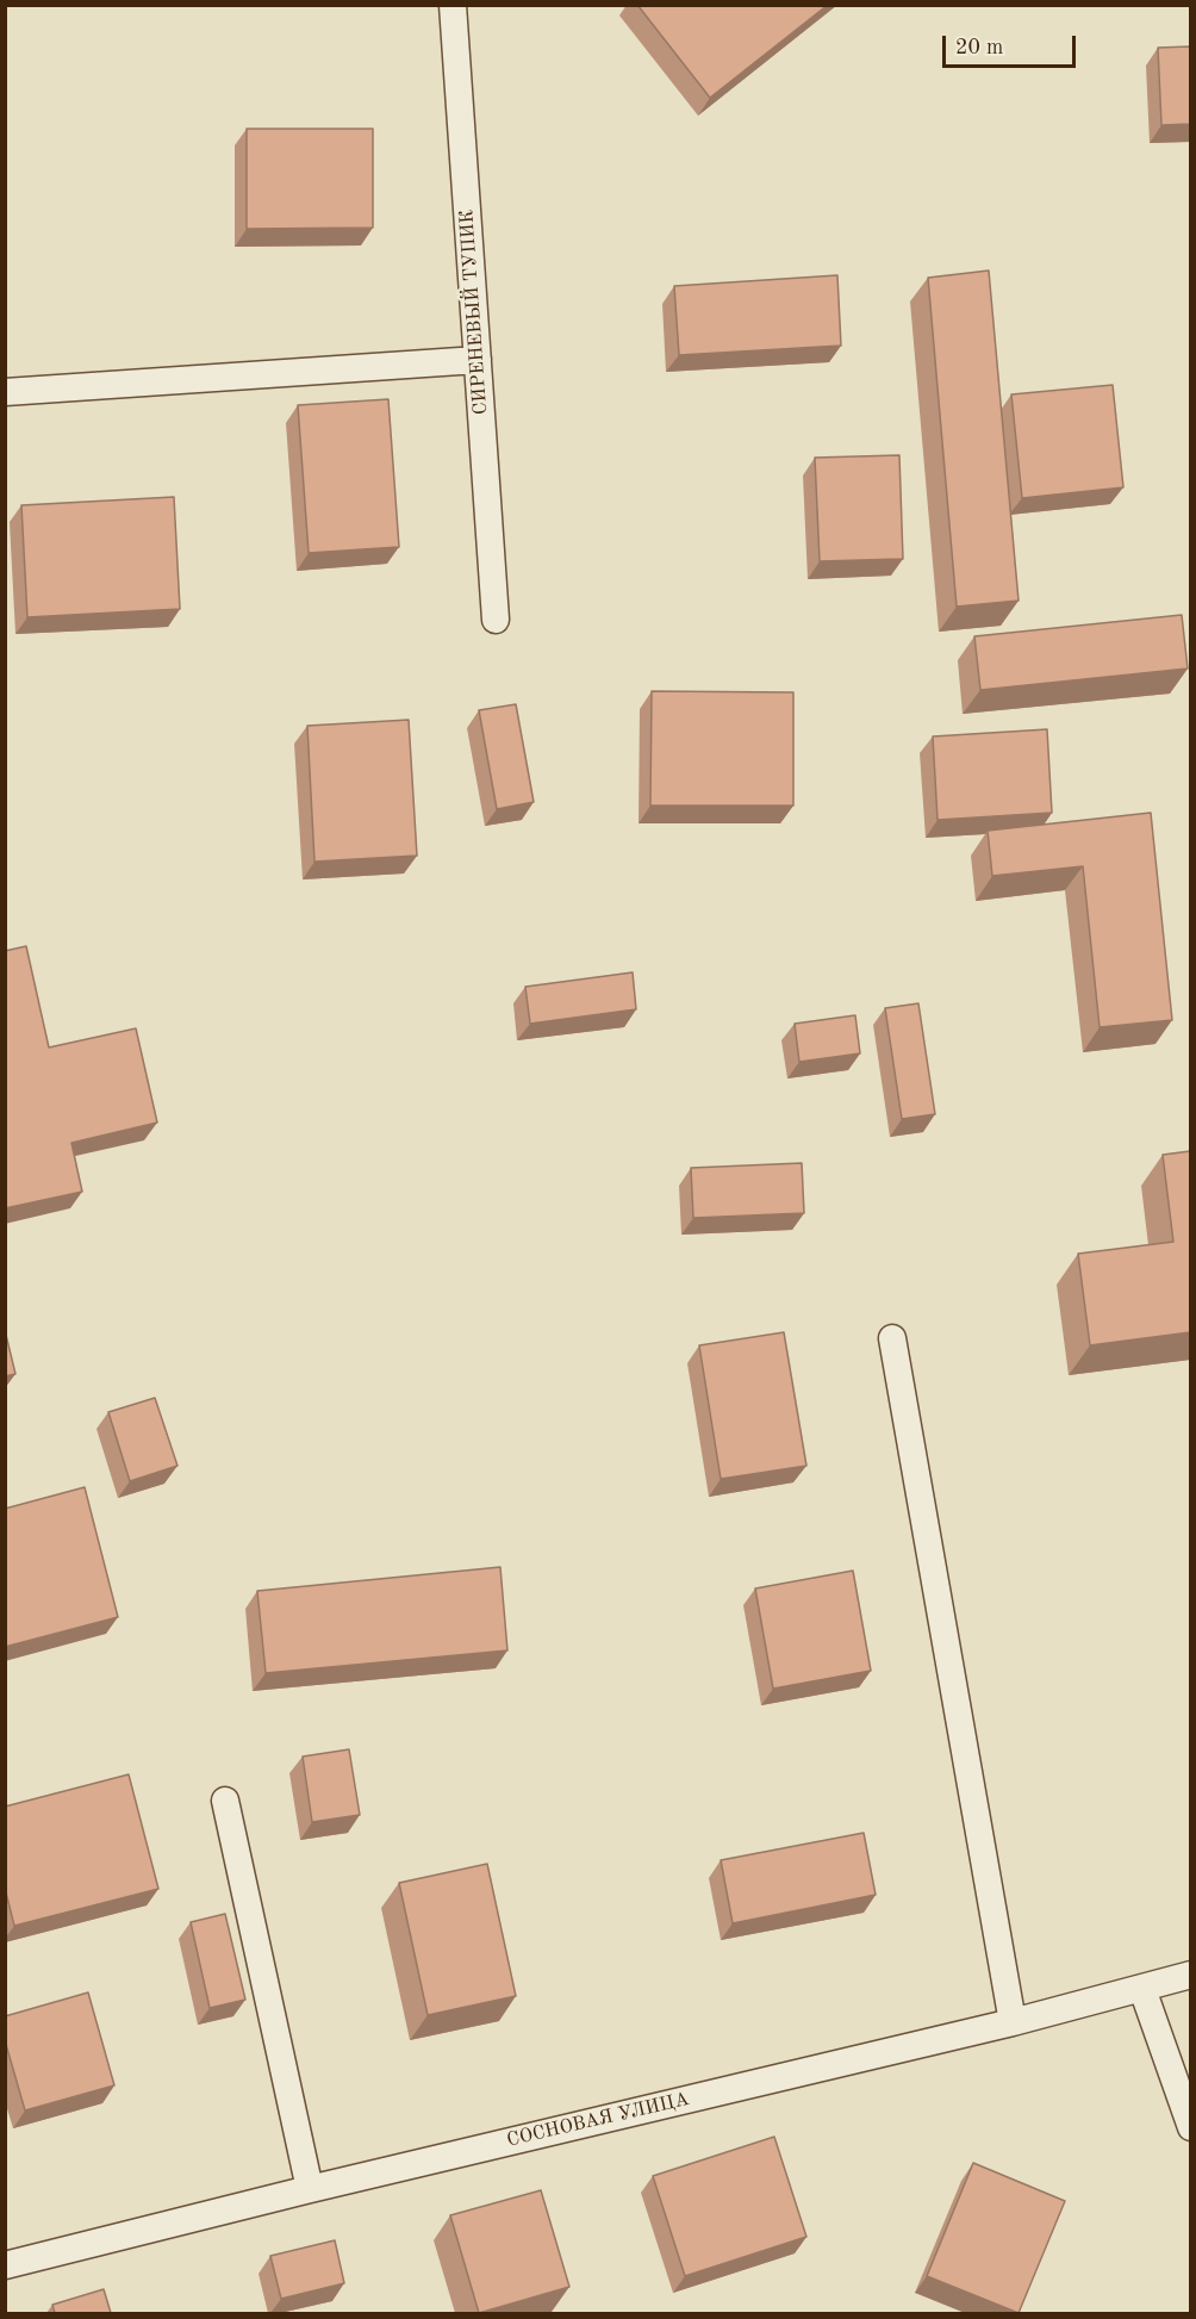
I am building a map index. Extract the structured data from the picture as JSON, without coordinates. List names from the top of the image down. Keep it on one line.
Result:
{"streets":{"lane":["СИРЕНЕВЫЙ ТУПИК","СОСНОВАЯ УЛИЦА"]},"scale_bar":"20 m"}
